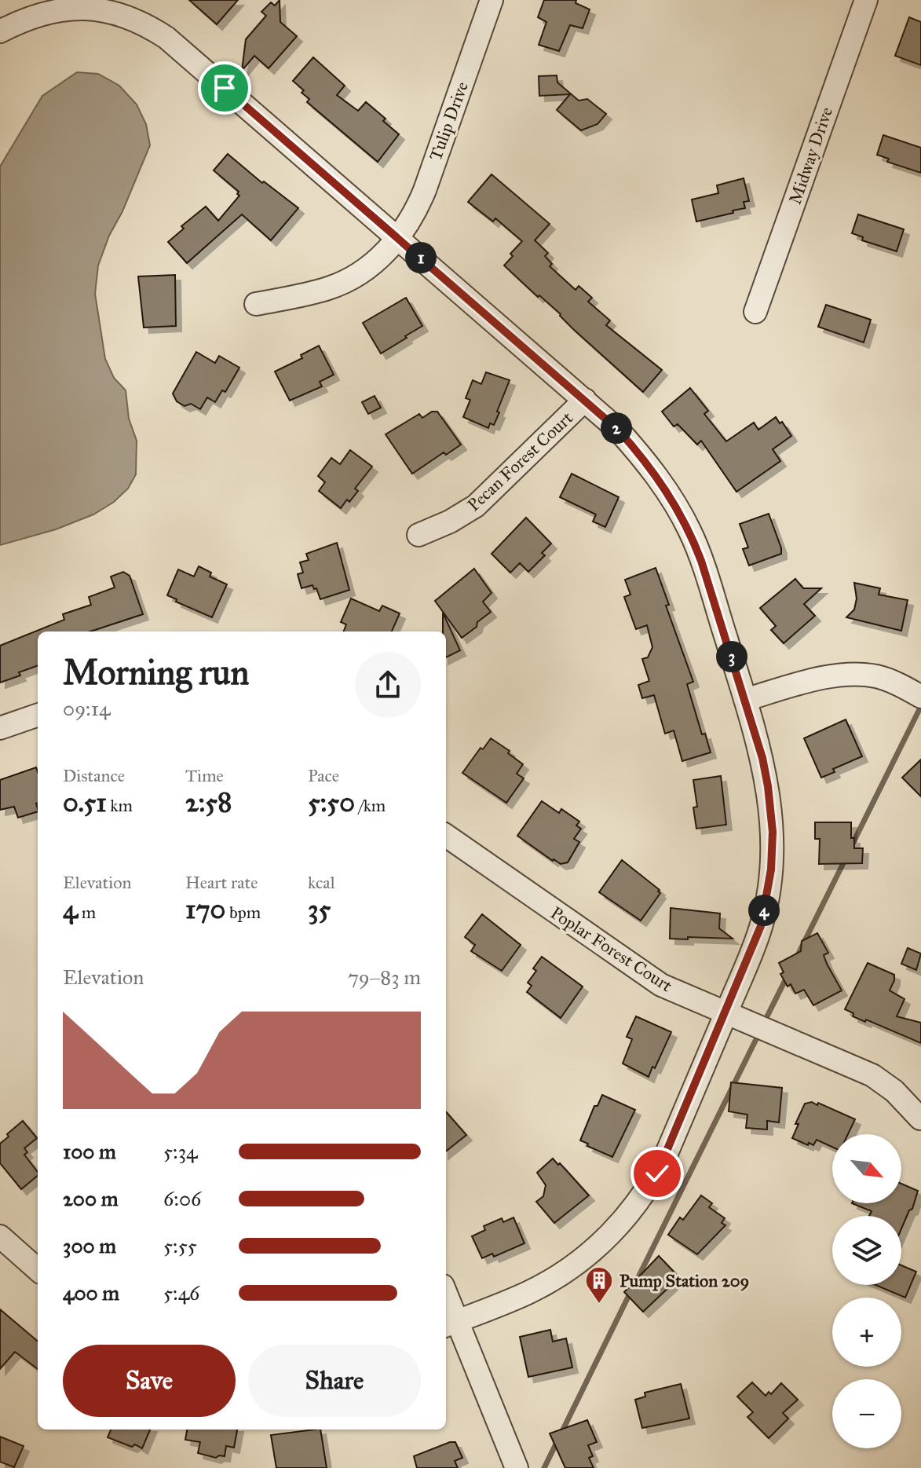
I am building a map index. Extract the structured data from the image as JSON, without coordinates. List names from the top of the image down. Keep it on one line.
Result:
{"streets":{"street":["Tulip Drive","Midway Drive","Pecan Forest Court","Poplar Forest Court"]},"places":{"building":["Pump Station 209"]},"north":"bottom right","page":{"pins":["1","2","3","4"],"heading":["Morning run","09:14"],"stats":[["Distance","0.51 km"],["Time","2:58"],["Pace","5:50 /km"],["Elevation","4 m"],["Heart rate","170 bpm"],["kcal","35"]],"chart":["Elevation","79–83 m"],"list":[{"name":"100 m","note":"5:34"},{"name":"200 m","note":"6:06"},{"name":"300 m","note":"5:55"},{"name":"400 m","note":"5:46"}],"map_buttons":["+","−"],"buttons":["Save","Share"]}}
